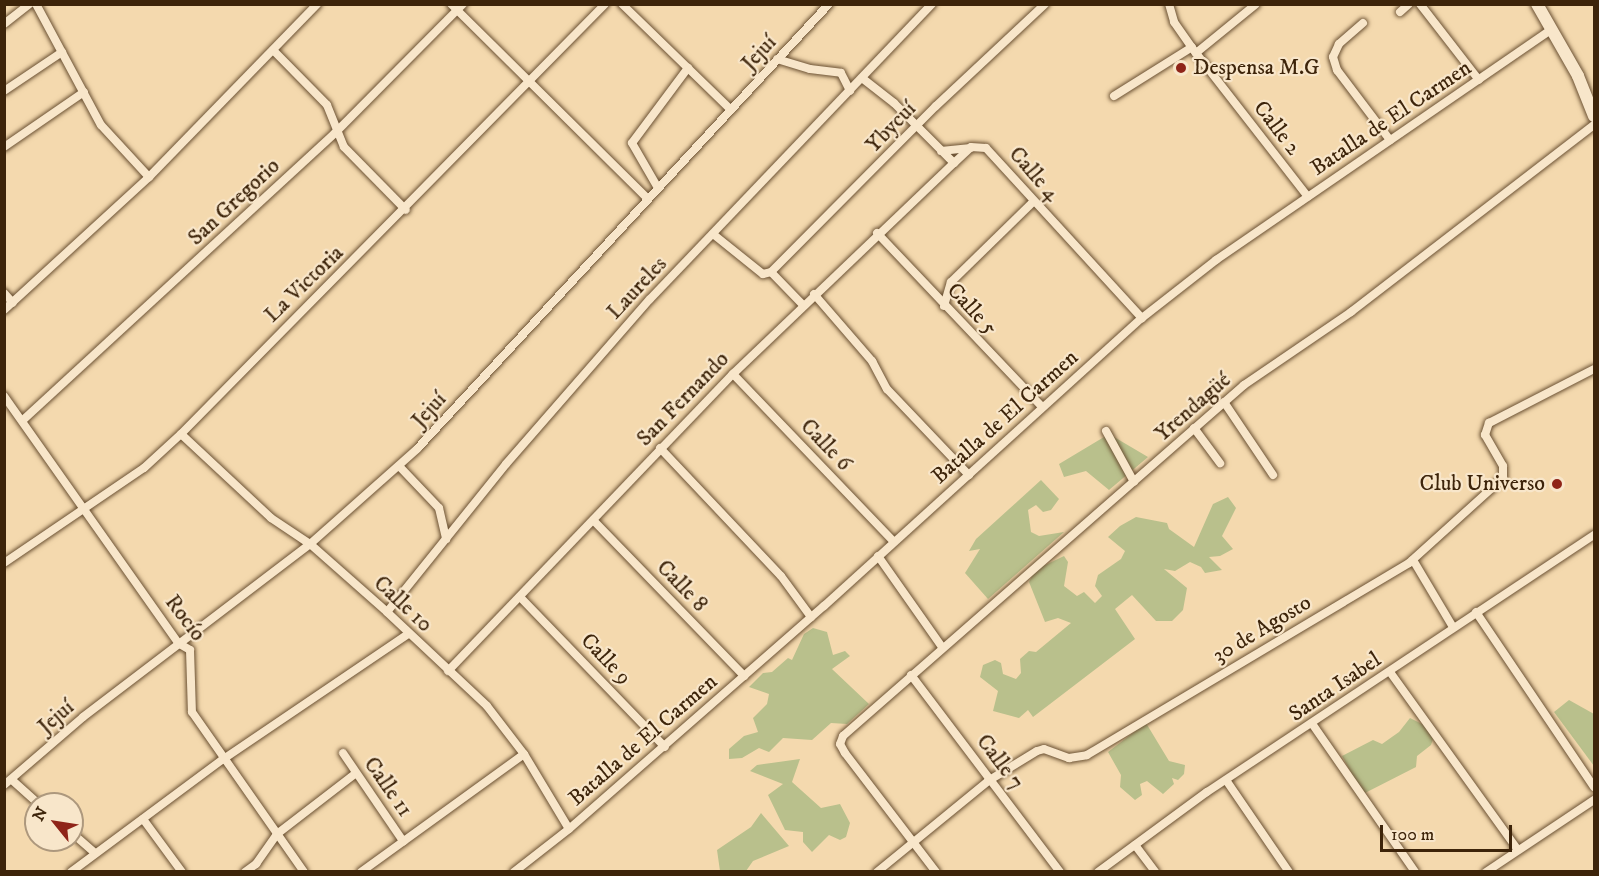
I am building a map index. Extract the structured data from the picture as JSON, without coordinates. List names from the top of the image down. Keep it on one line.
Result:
{"streets":{"street":["Jejuí","Batalla de El Carmen","Ybycuí","Calle 2","Calle 4","San Gregorio","La Victoria","Laureles","Calle 5","San Fernando","Yrendagüé","Calle 6","Calle 8","Calle 10","Rocío","30 de Agosto","Calle 9","Santa Isabel","Calle 7","Calle 11"]},"crossings":[["Jejuí","Calle 10"],["Jejuí","Rocío"],["Batalla de El Carmen","Calle 2"],["Batalla de El Carmen","Calle 4"],["Batalla de El Carmen","Calle 5"],["Batalla de El Carmen","Calle 6"],["Batalla de El Carmen","Calle 8"],["Batalla de El Carmen","Calle 10"],["Batalla de El Carmen","Calle 9"],["San Gregorio","Rocío"],["La Victoria","Calle 10"],["La Victoria","Rocío"],["Laureles","Calle 10"],["Calle 5","San Fernando"],["San Fernando","Calle 6"],["San Fernando","Calle 8"],["San Fernando","Calle 10"],["San Fernando","Calle 9"],["Yrendagüé","30 de Agosto"],["Yrendagüé","Calle 7"],["30 de Agosto","Calle 7"]],"places":["Despensa M.G","Club Universo"],"scale_bar":"100 m","north":"top left"}
